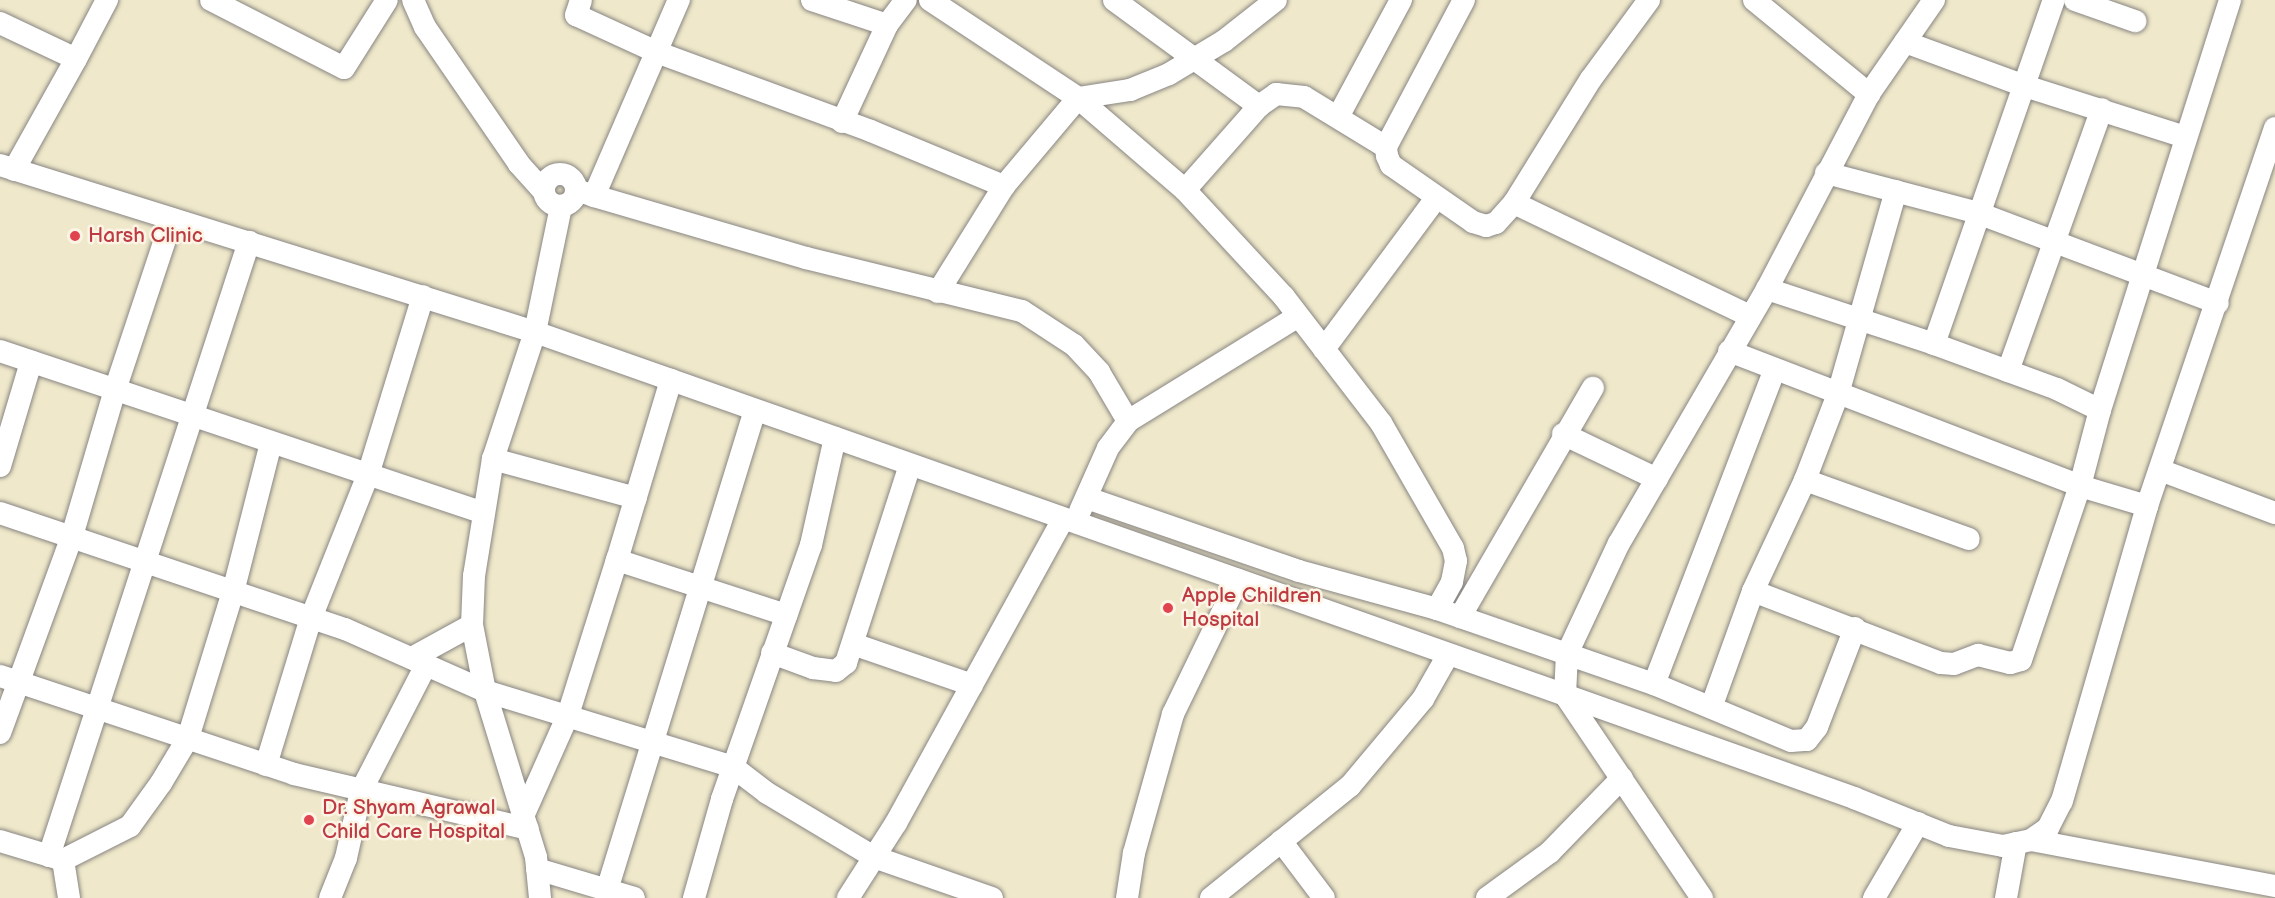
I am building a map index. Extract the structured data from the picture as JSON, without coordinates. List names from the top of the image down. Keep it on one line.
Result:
{"places":["Harsh Clinic","Apple Children Hospital","Dr. Shyam Agrawal Child Care Hospital"]}
